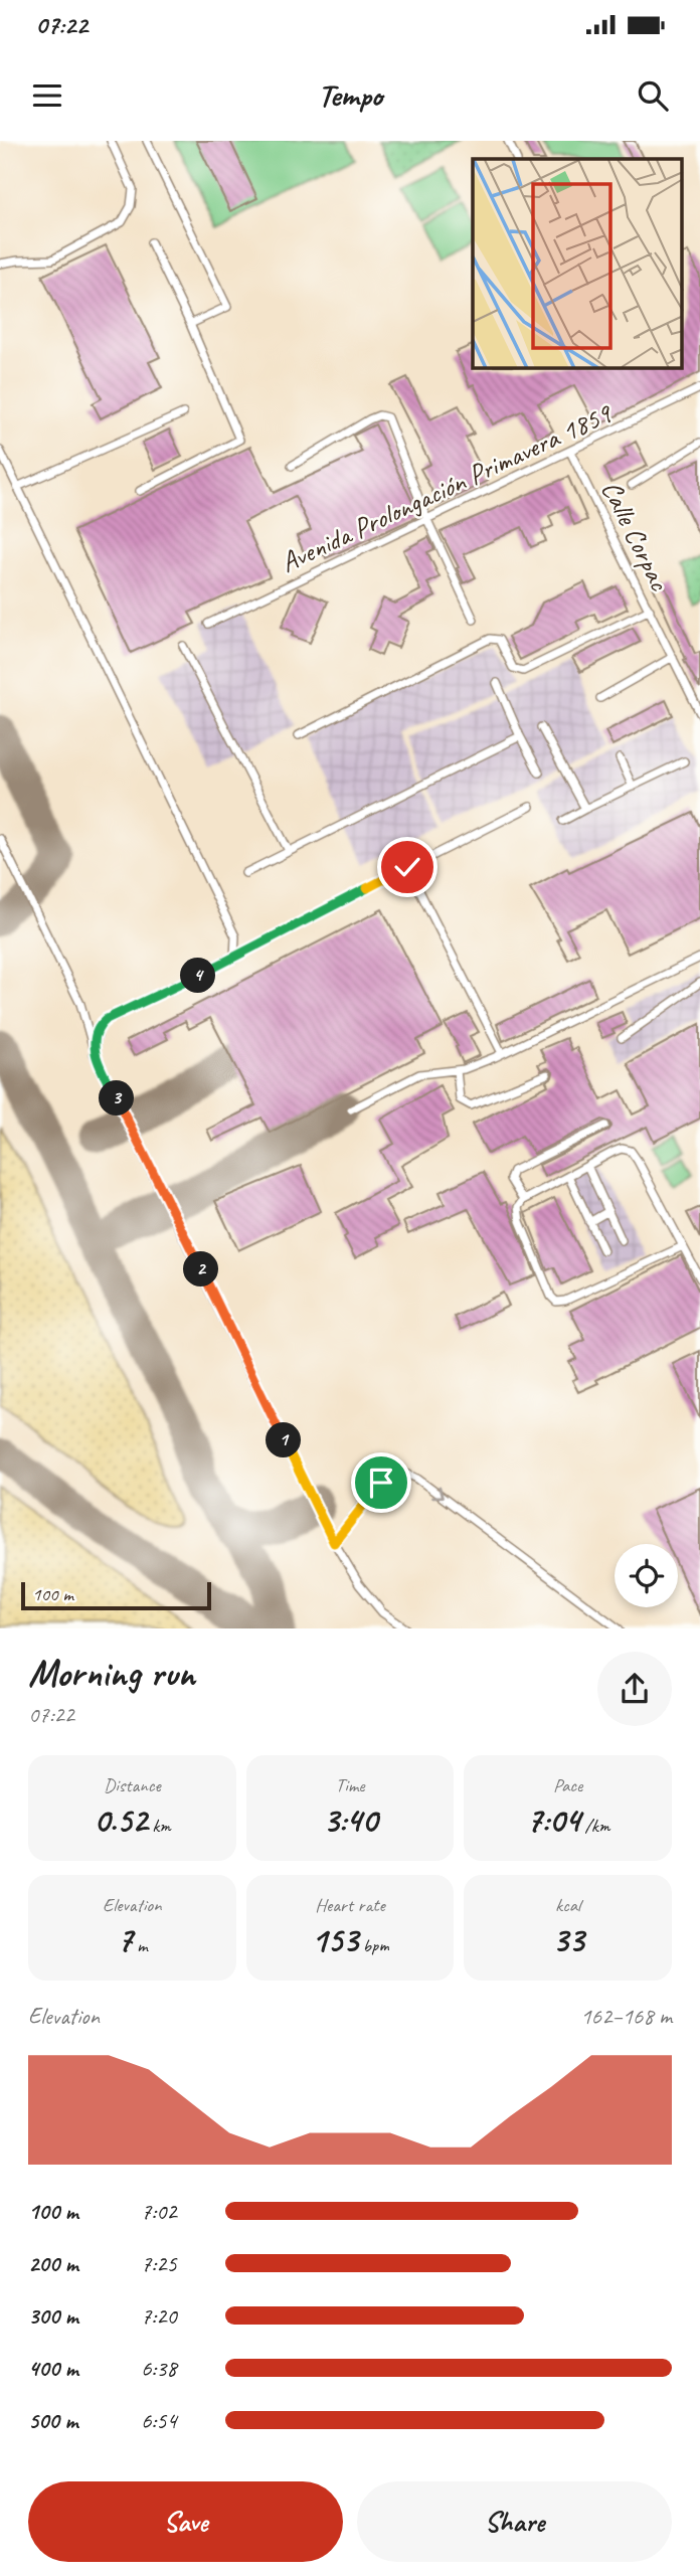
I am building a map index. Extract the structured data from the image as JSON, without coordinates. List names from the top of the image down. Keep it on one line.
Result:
{"streets":{"lane":["Avenida Prolongación Primavera 1859","Calle Corpac"]},"crossings":[["Avenida Prolongación Primavera 1859","Calle Corpac"]],"scale_bar":"100 m","page":{"status":"07:22","header":"Tempo","pins":["4","3","2","1"],"scale":"100 m","heading":["Morning run","07:22"],"stats":[["Distance","0.52 km"],["Time","3:40"],["Pace","7:04 /km"],["Elevation","7 m"],["Heart rate","153 bpm"],["kcal","33"]],"chart":["Elevation","162–168 m"],"list":[{"name":"100 m","note":"7:02"},{"name":"200 m","note":"7:25"},{"name":"300 m","note":"7:20"},{"name":"400 m","note":"6:38"},{"name":"500 m","note":"6:54"}],"buttons":["Save","Share"]}}
